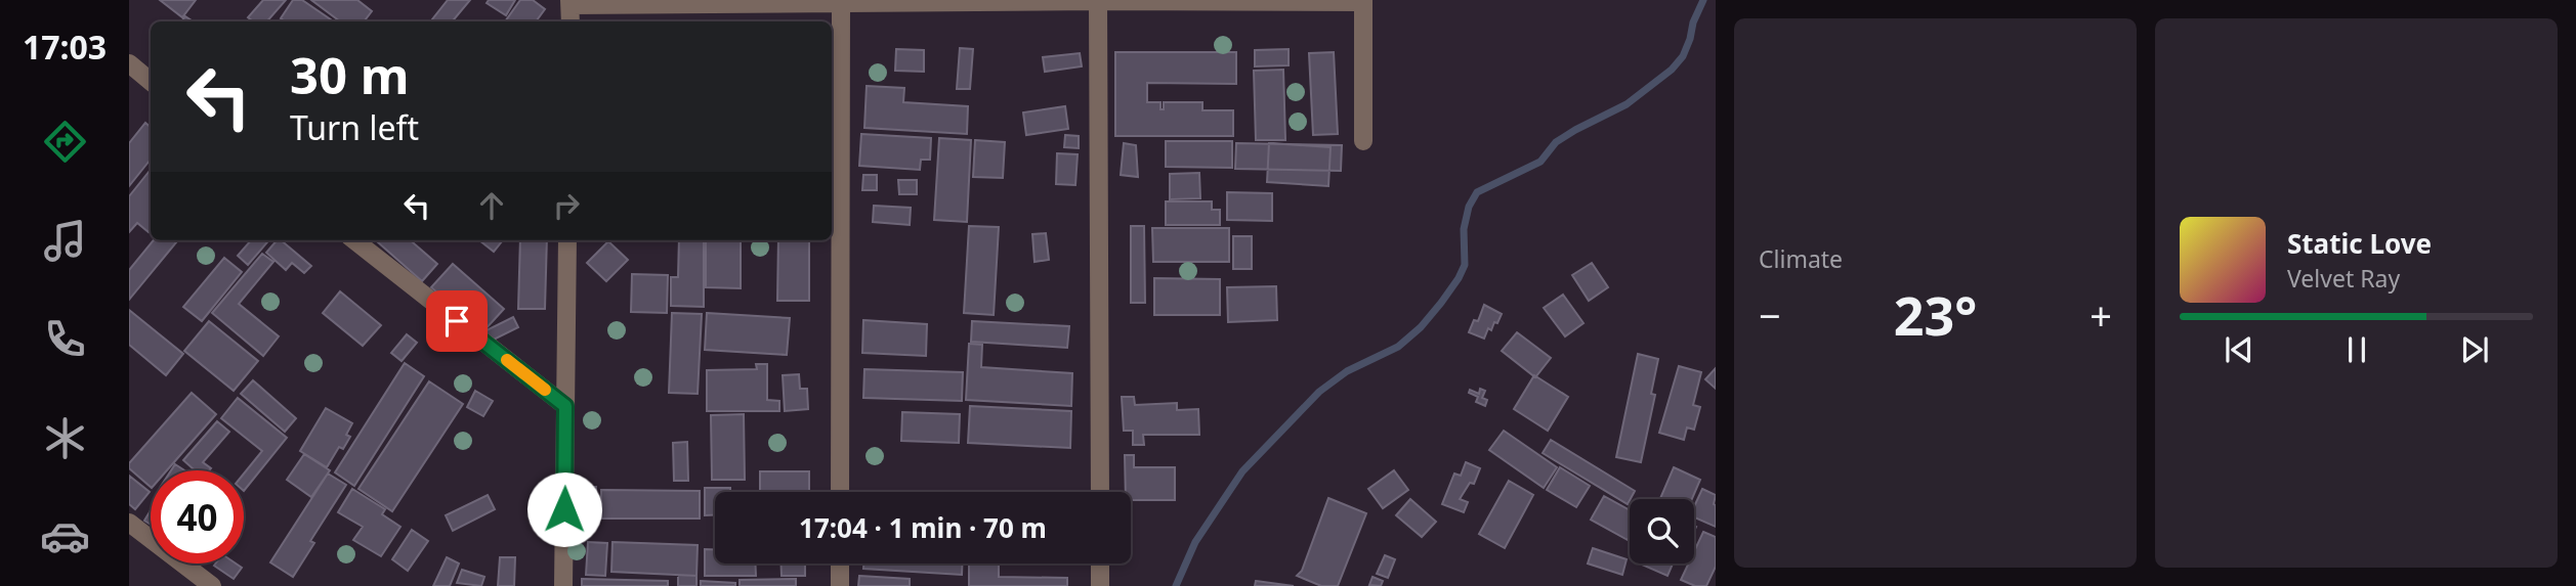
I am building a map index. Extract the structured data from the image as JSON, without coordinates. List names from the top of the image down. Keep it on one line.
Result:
{"page":{"tabs":"17:03","tile":"Climate","turn":["30 m","Turn left"],"song":["Static Love","Velvet Ray"],"heat":["−","23°","+"],"limit":"40","trip":"17:04 · 1 min · 70 m"}}
